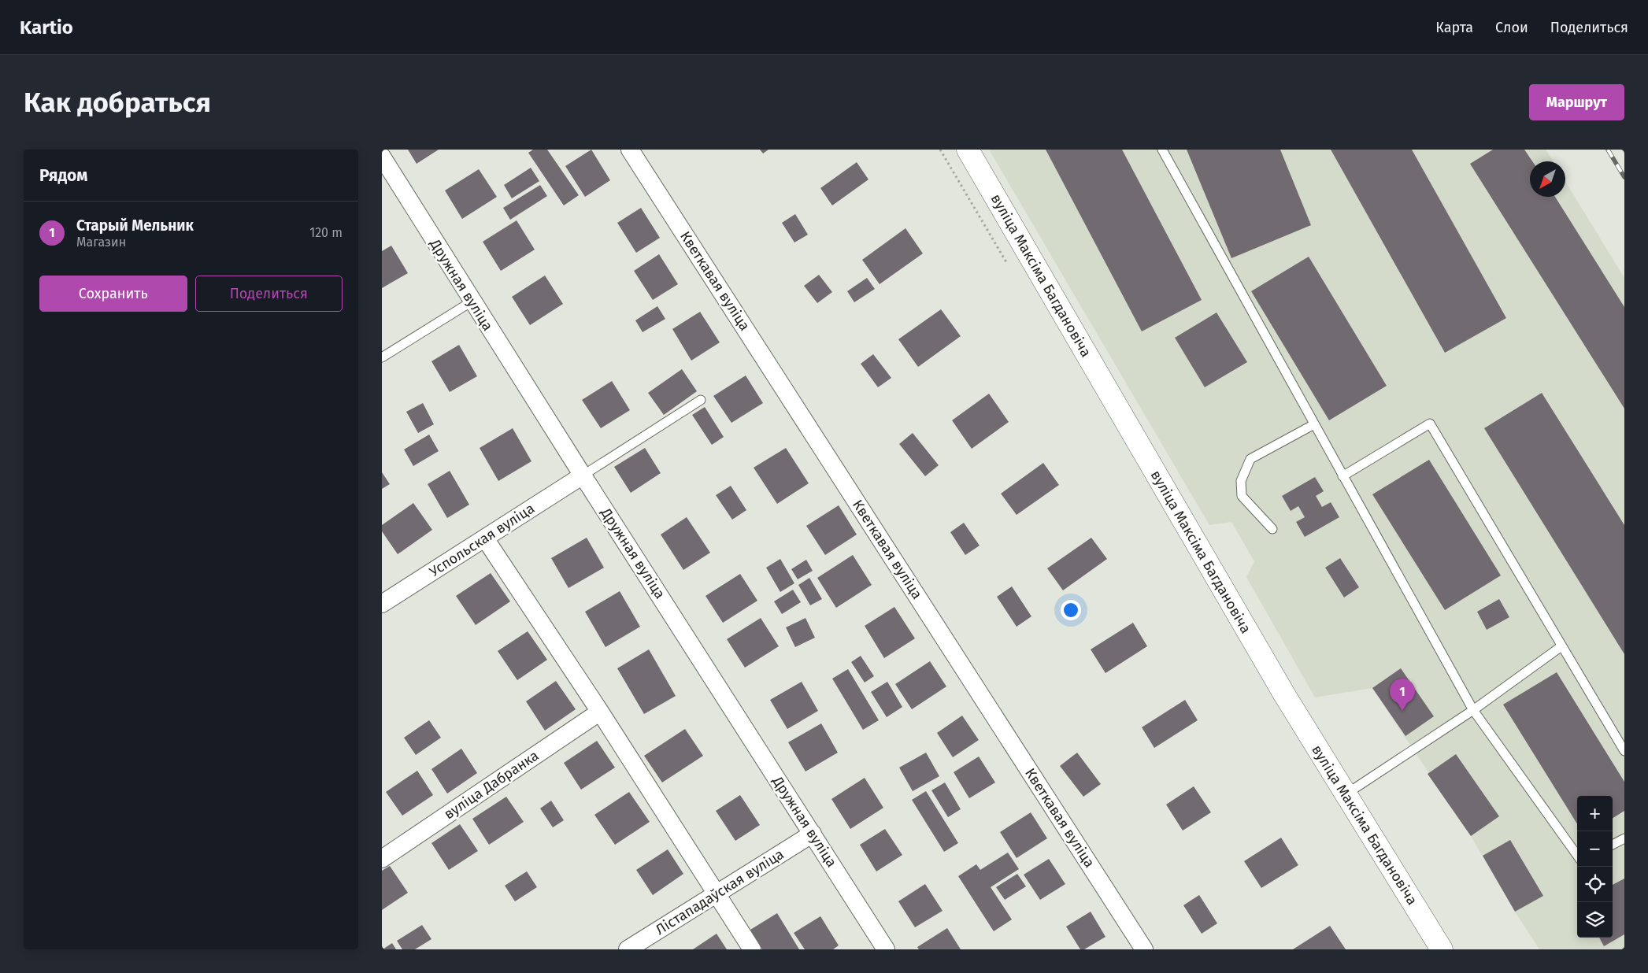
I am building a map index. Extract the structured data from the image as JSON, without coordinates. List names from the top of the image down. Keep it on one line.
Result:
{"streets":{"main road":["вуліца Максіма Багдановіча"],"street":["Кветкавая вуліца","Дружная вуліца","Успольская вуліца","вуліца Дабранка","Лістападаўская вуліца"]},"crossings":[["Дружная вуліца","Успольская вуліца"],["Дружная вуліца","Лістападаўская вуліца"]],"north":"bottom left","page":{"header":"Kartio","nav":["Карта","Слои","Поделиться"],"buttons":["Маршрут",["Сохранить","Поделиться"]],"title":"Как добраться","heading":"Рядом","list":[{"mark":"1","name":"Старый Мельник","note":"Магазин","value":"120 m"}],"pins":"1","map_buttons":["+","−"]}}
